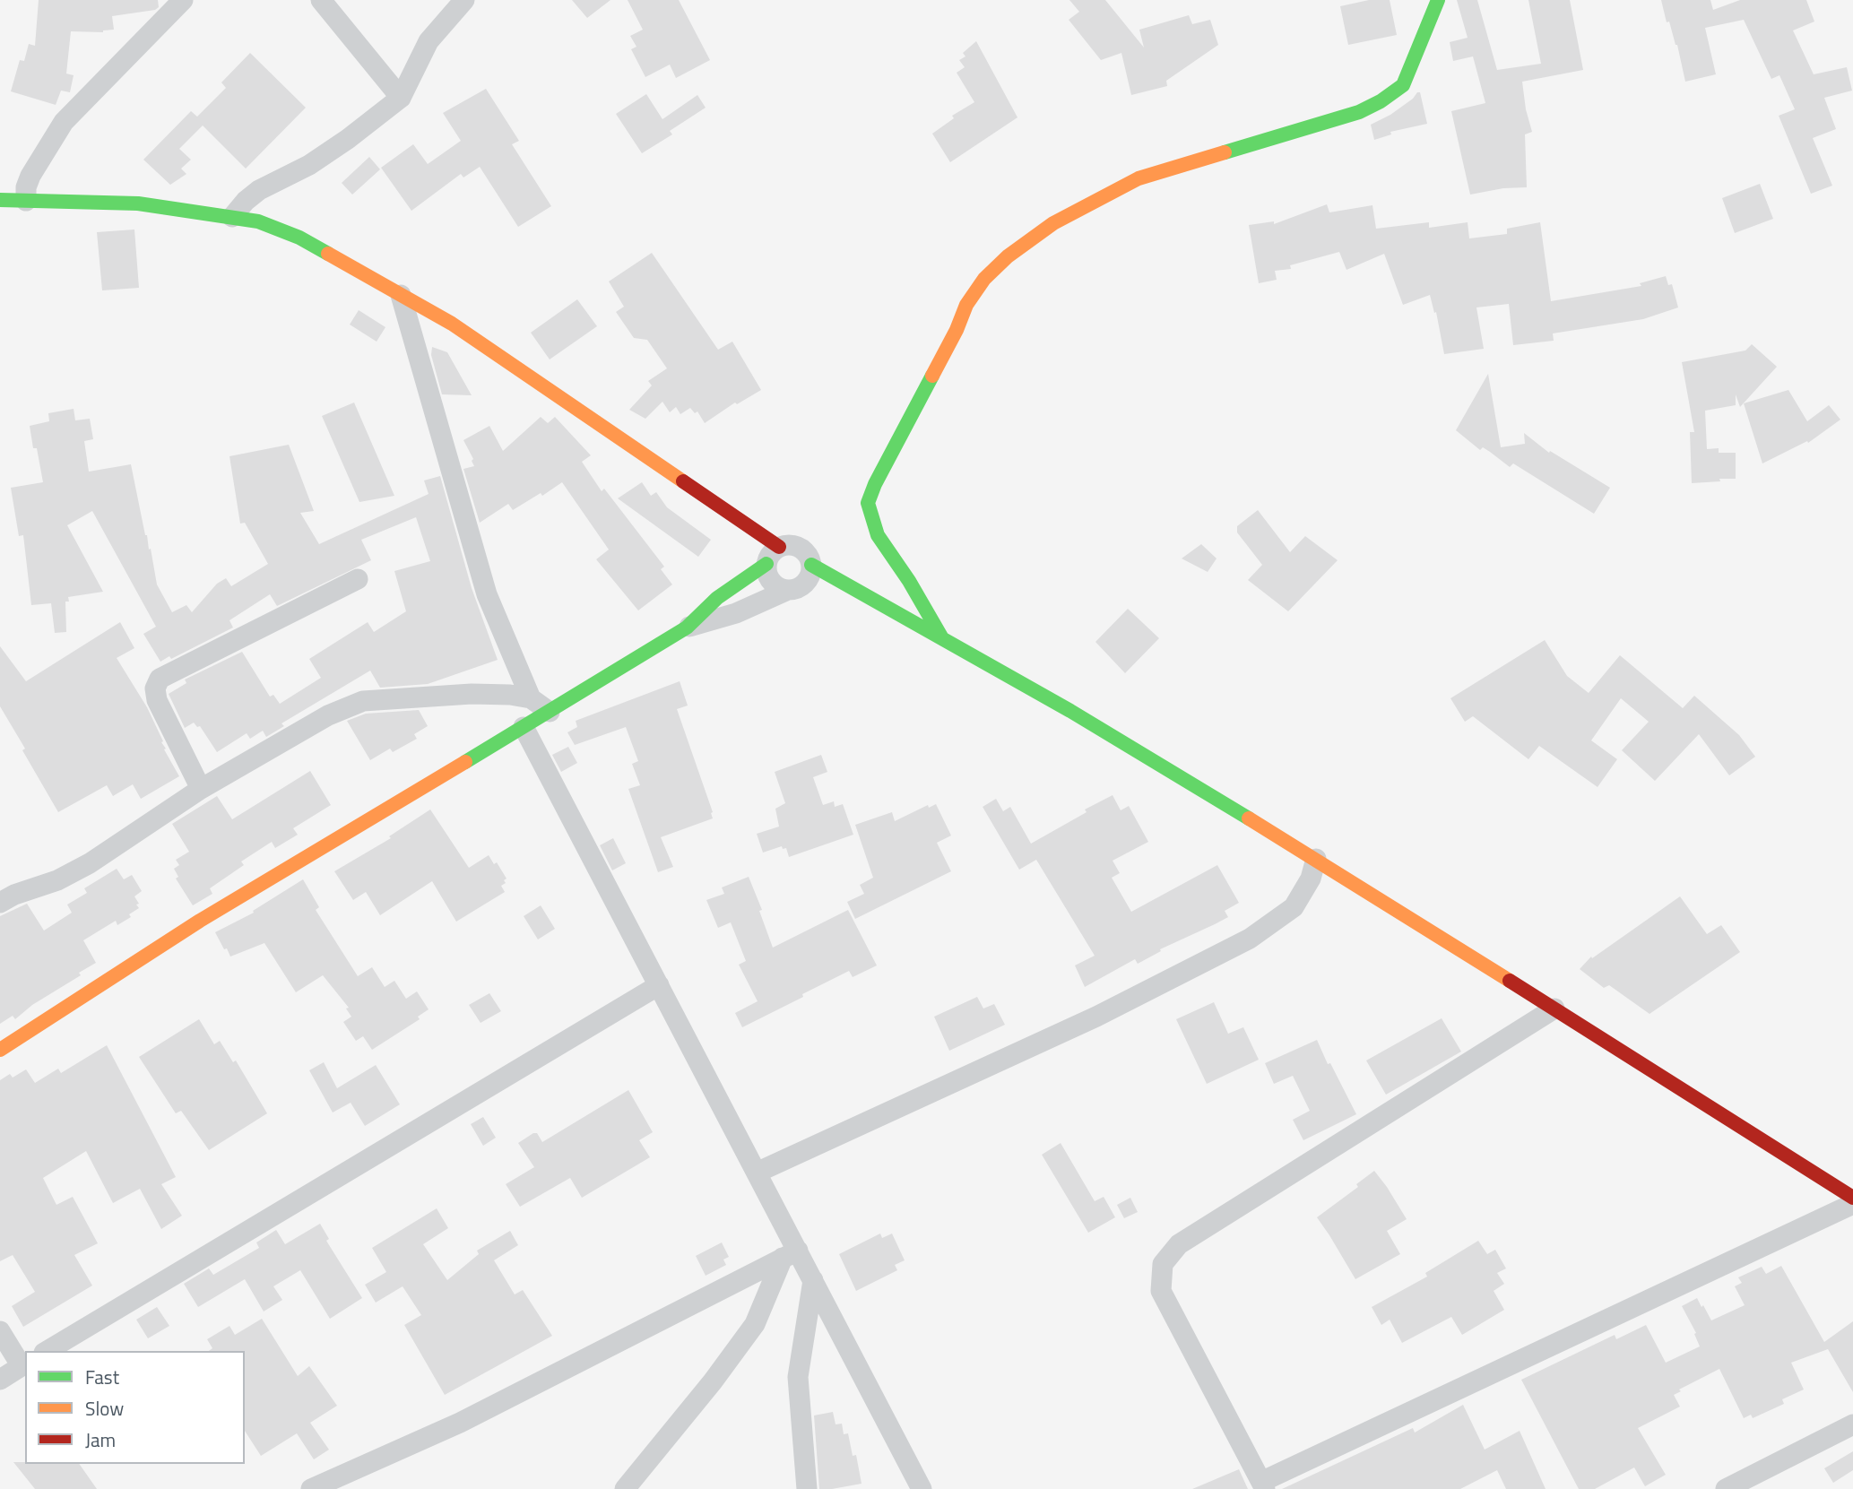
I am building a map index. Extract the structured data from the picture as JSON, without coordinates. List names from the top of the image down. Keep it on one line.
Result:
{"legend":["Fast","Slow","Jam"]}
